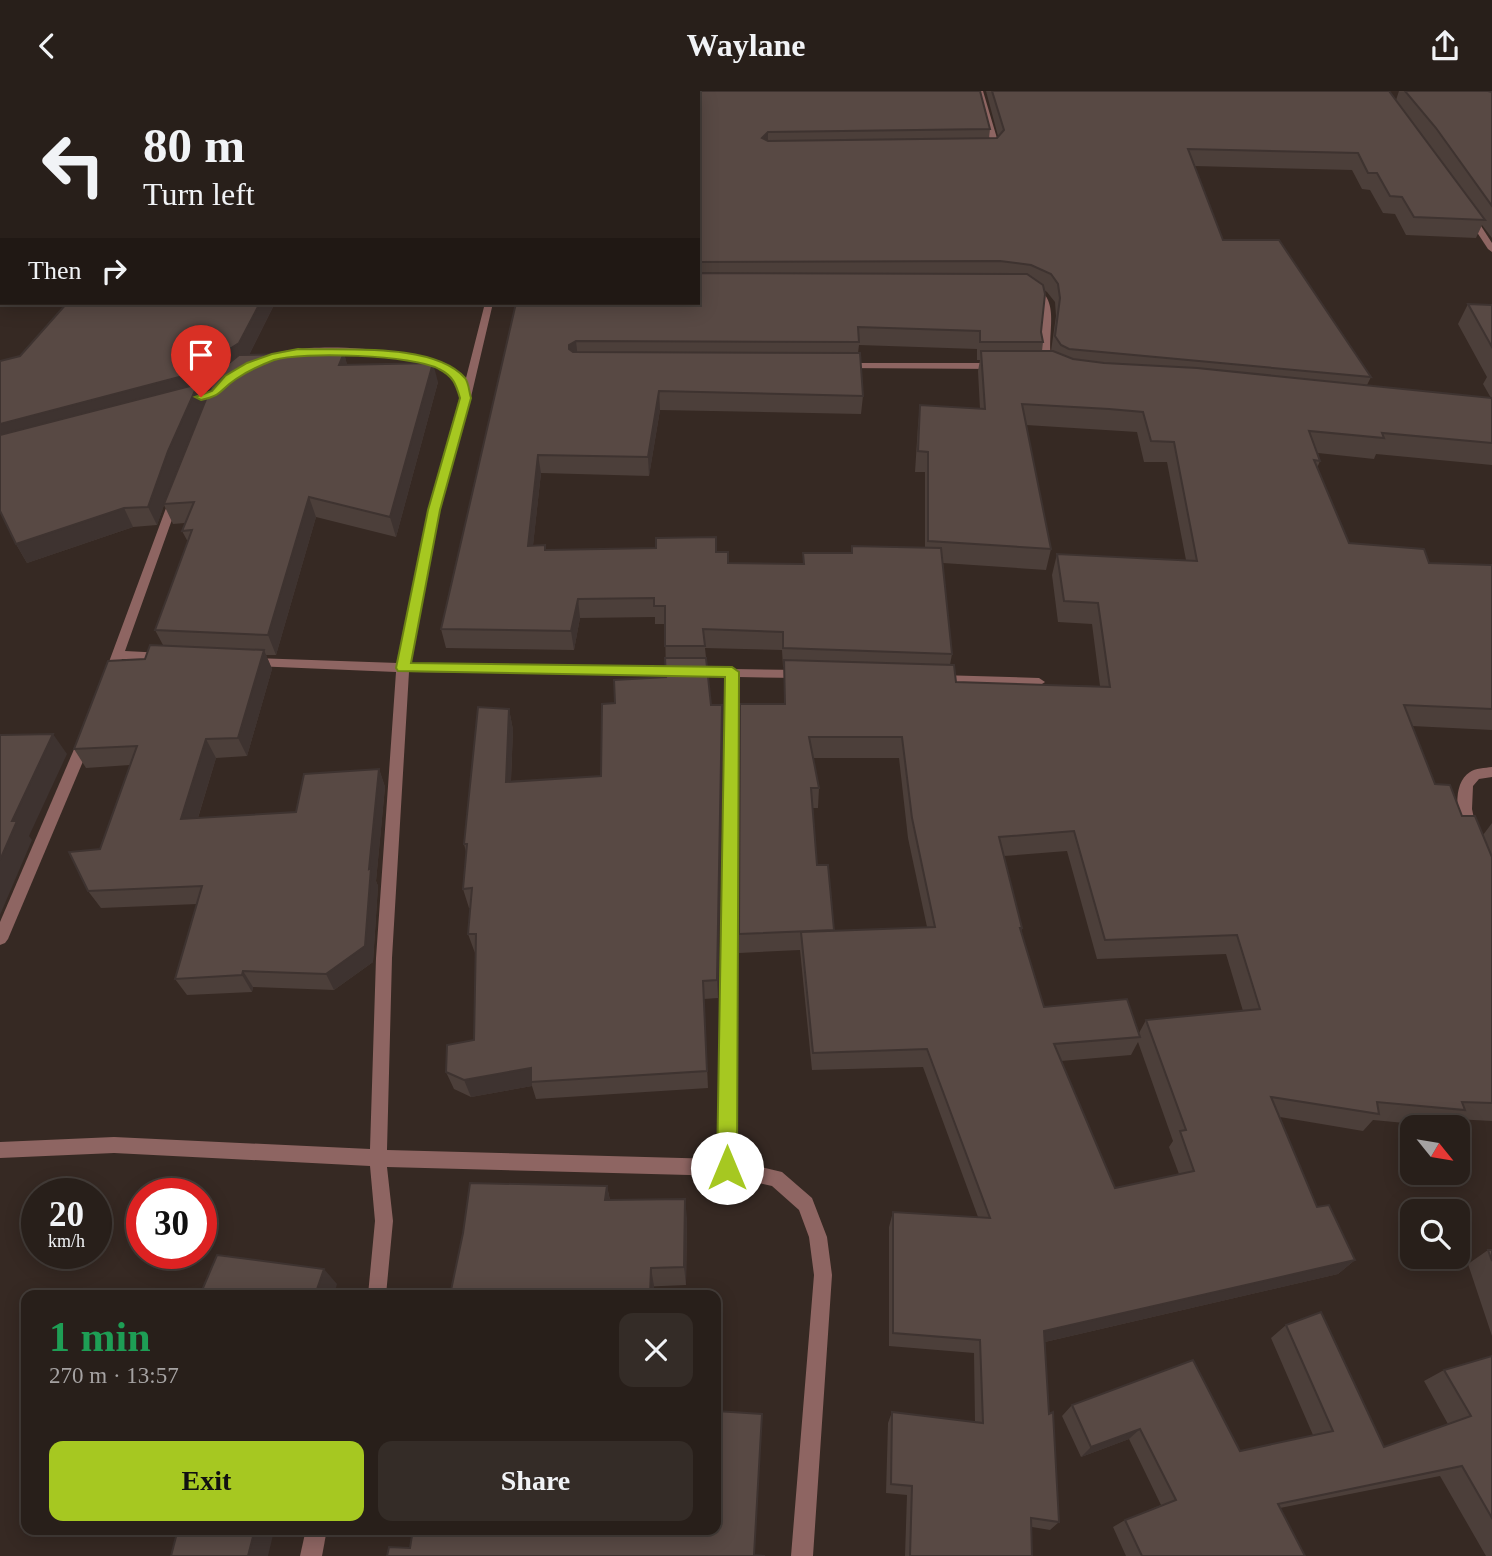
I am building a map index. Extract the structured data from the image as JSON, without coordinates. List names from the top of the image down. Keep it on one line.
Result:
{"north":"bottom right","page":{"header":"Waylane","turn":["80 m","Turn left"],"then":"Then","speed":"20 km/h","limit":"30","heading":["1 min","270 m · 13:57"],"buttons":["Exit","Share"]}}
